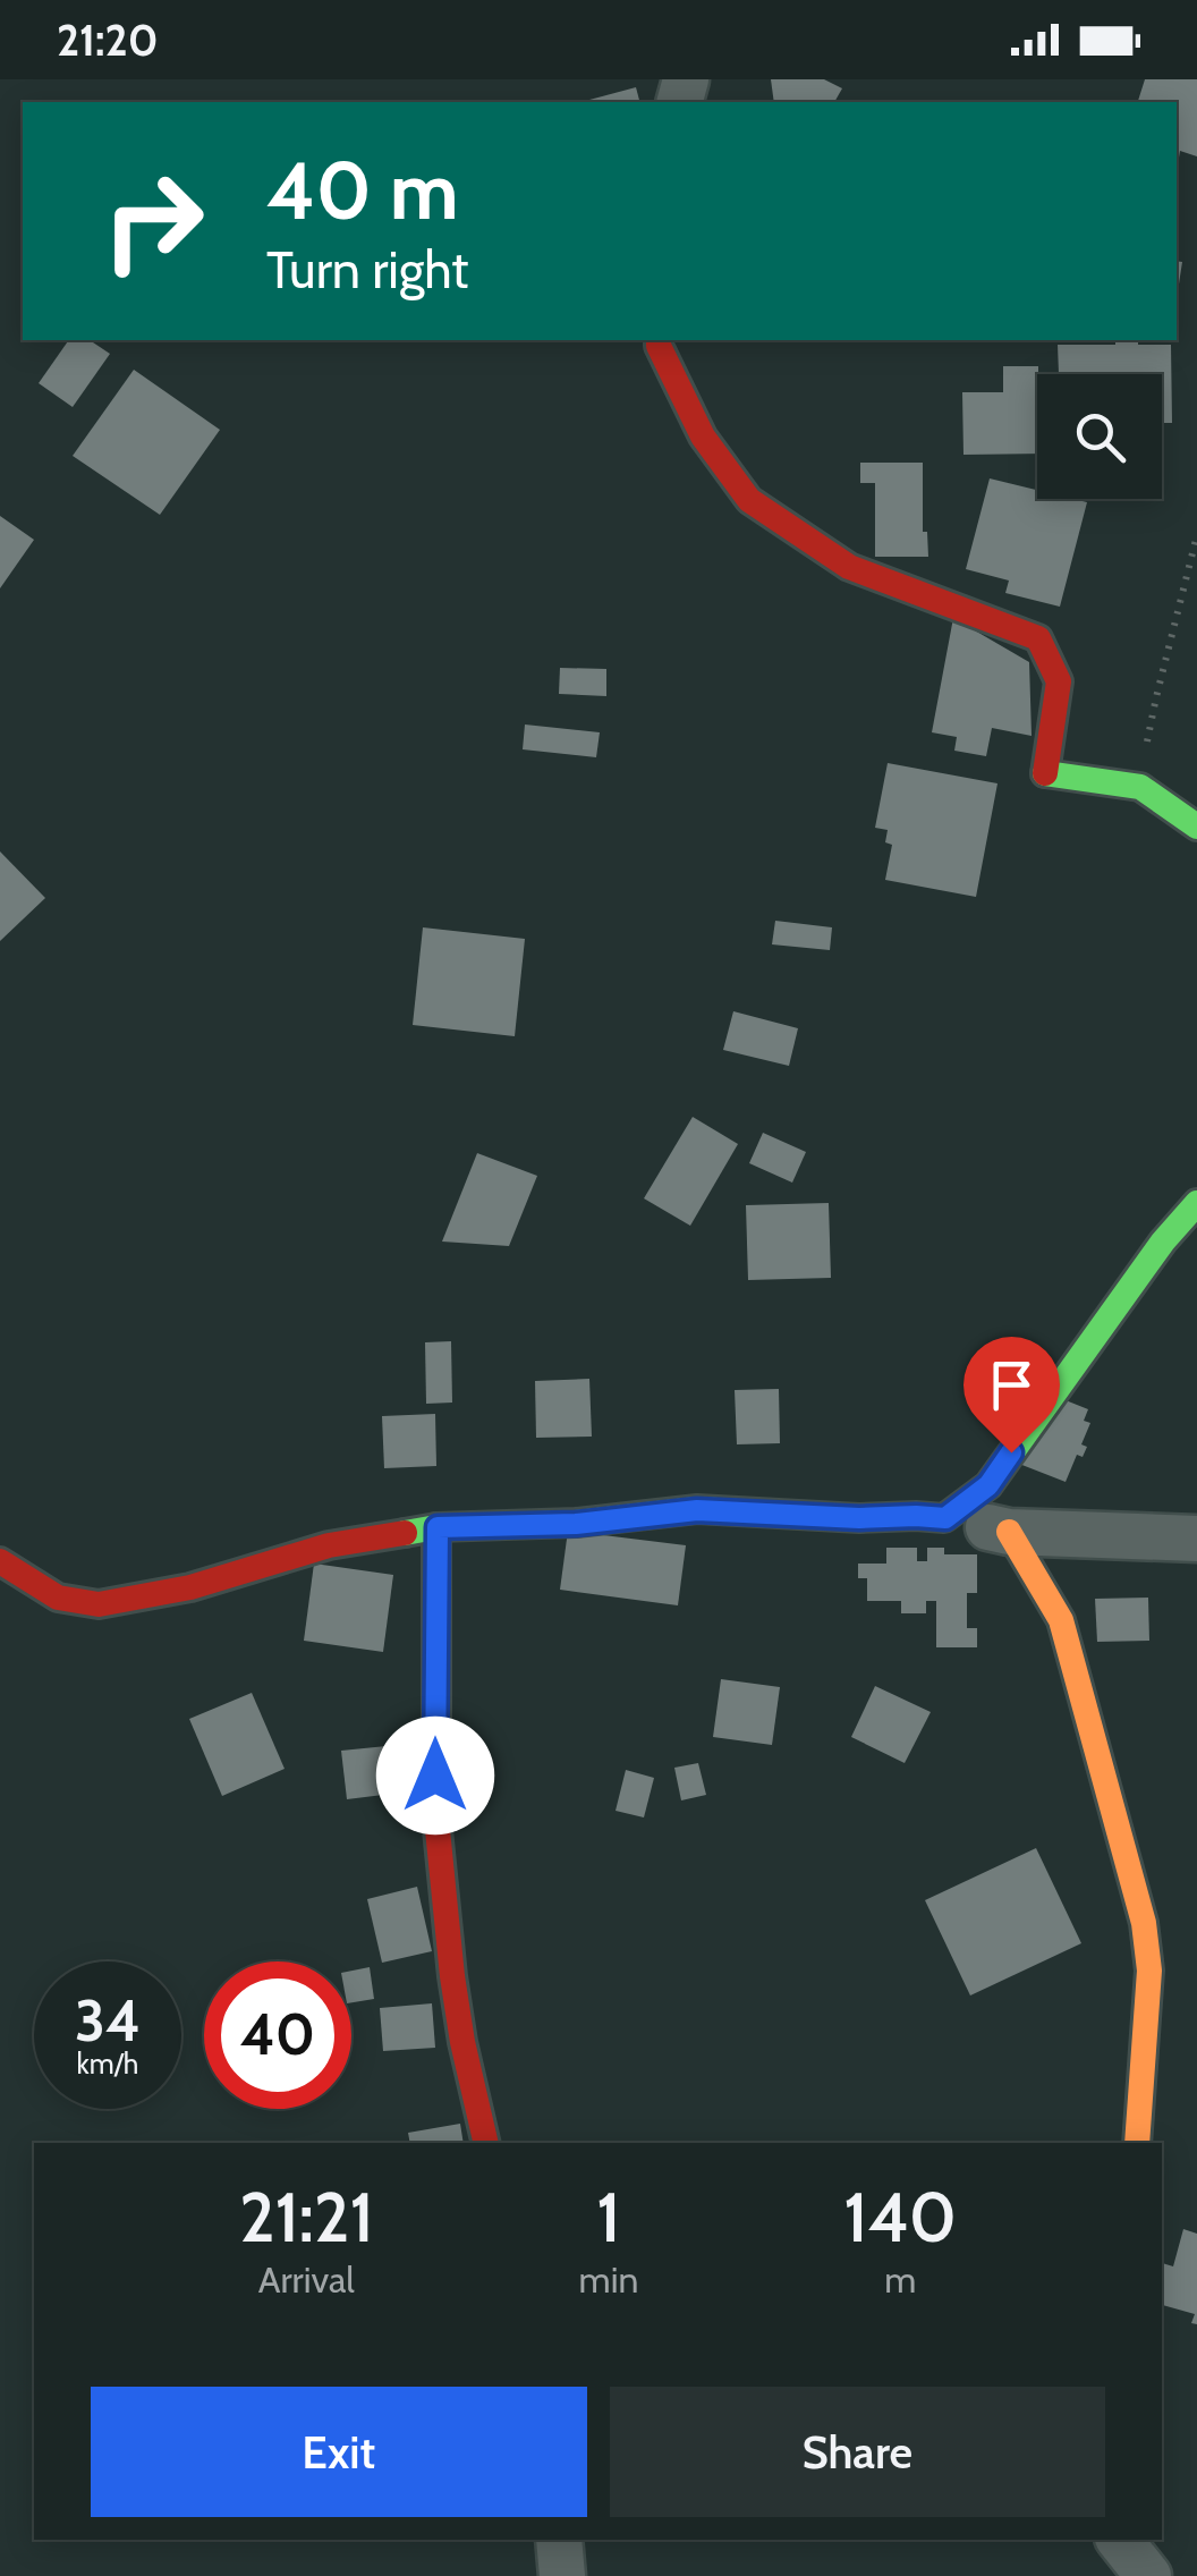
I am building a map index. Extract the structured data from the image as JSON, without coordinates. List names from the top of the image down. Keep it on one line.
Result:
{"page":{"status":"21:20","turn":["40 m","Turn right"],"speed":"34 km/h","limit":"40","eta":["21:21","Arrival","1","min","140","m"],"buttons":["Exit","Share"]}}
